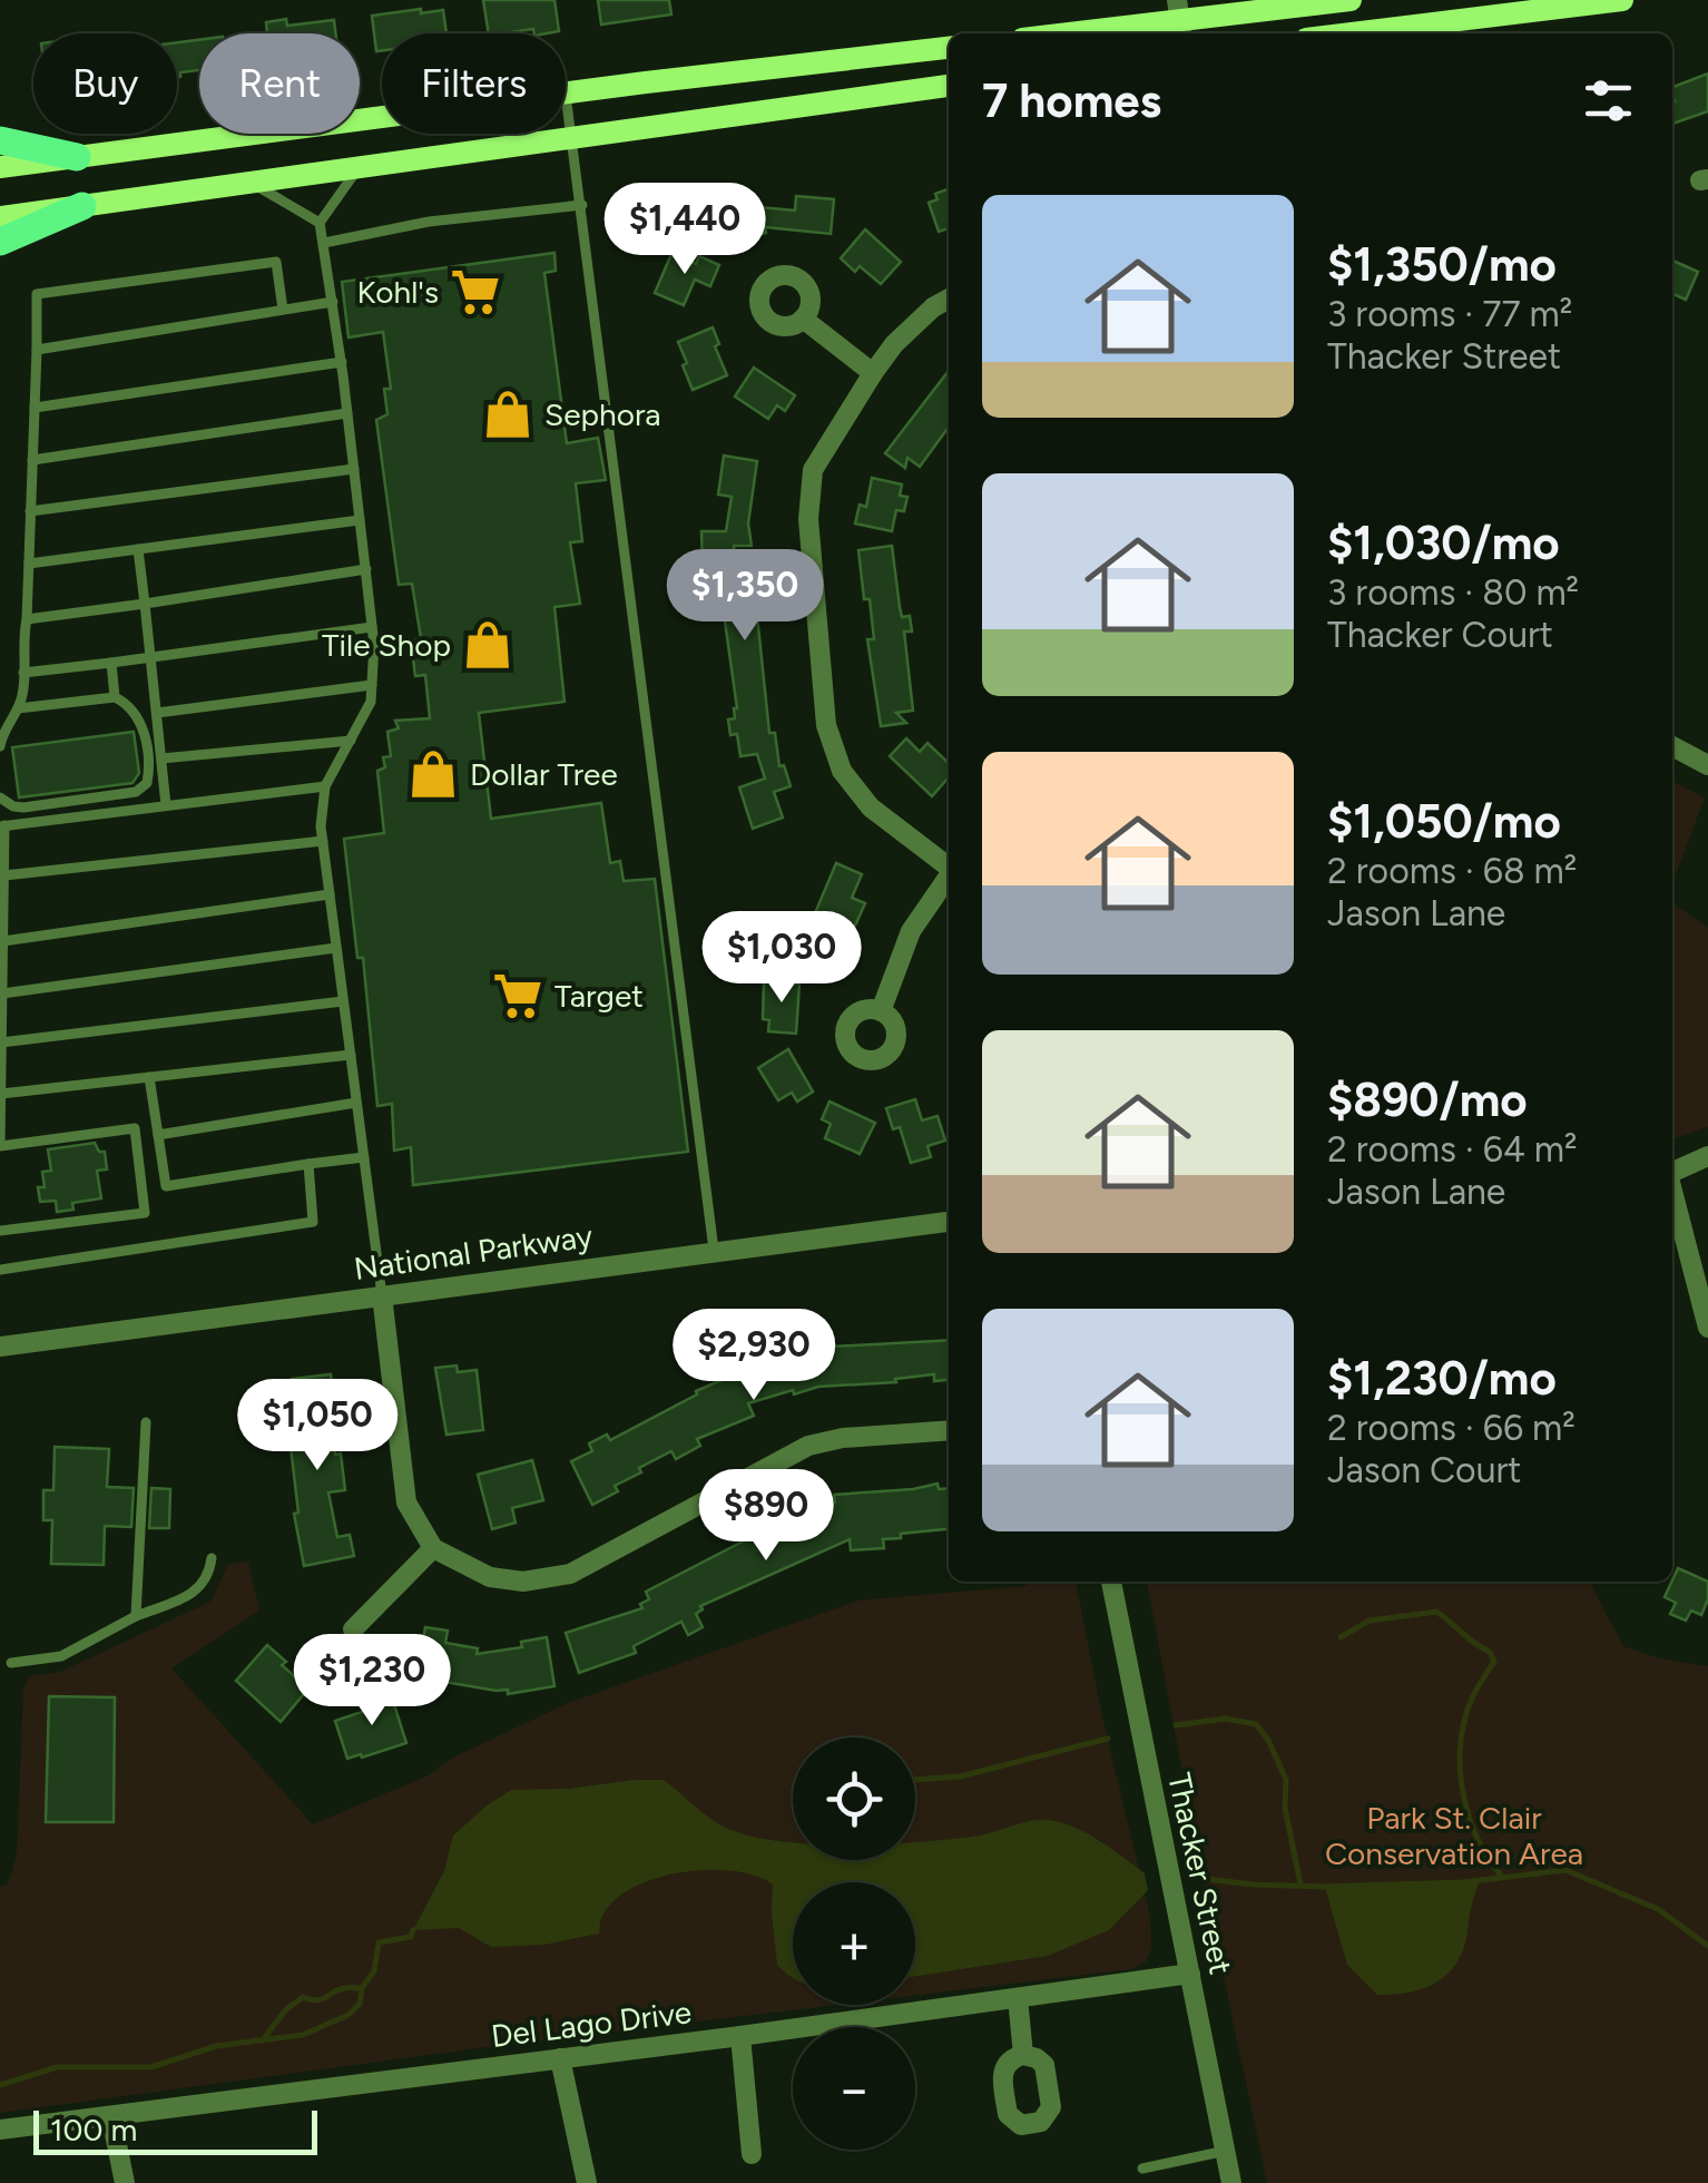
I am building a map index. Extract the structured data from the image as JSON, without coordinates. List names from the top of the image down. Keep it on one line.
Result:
{"streets":{"street":["National Parkway","Thacker Street","Del Lago Drive"]},"crossings":[["Thacker Street","Del Lago Drive"]],"parks":["Park St. Clair Conservation Area"],"places":{"supermarket":["Kohl's","Target"],"shop":["Sephora","Tile Shop","Dollar Tree"]},"scale_bar":"100 m","page":{"chip":["Buy","Rent","Filters"],"heading":"7 homes","list":[{"name":"$1,350/mo","note":"3 rooms · 77 m² · Thacker Street"},{"name":"$1,030/mo","note":"3 rooms · 80 m² · Thacker Court"},{"name":"$1,050/mo","note":"2 rooms · 68 m² · Jason Lane"},{"name":"$890/mo","note":"2 rooms · 64 m² · Jason Lane"},{"name":"$1,230/mo","note":"2 rooms · 66 m² · Jason Court"}],"price":["$1,440","$1,350","$1,030","$2,930","$1,050","$890","$1,230"],"map_buttons":["+","−"],"scale":"100 m"}}
